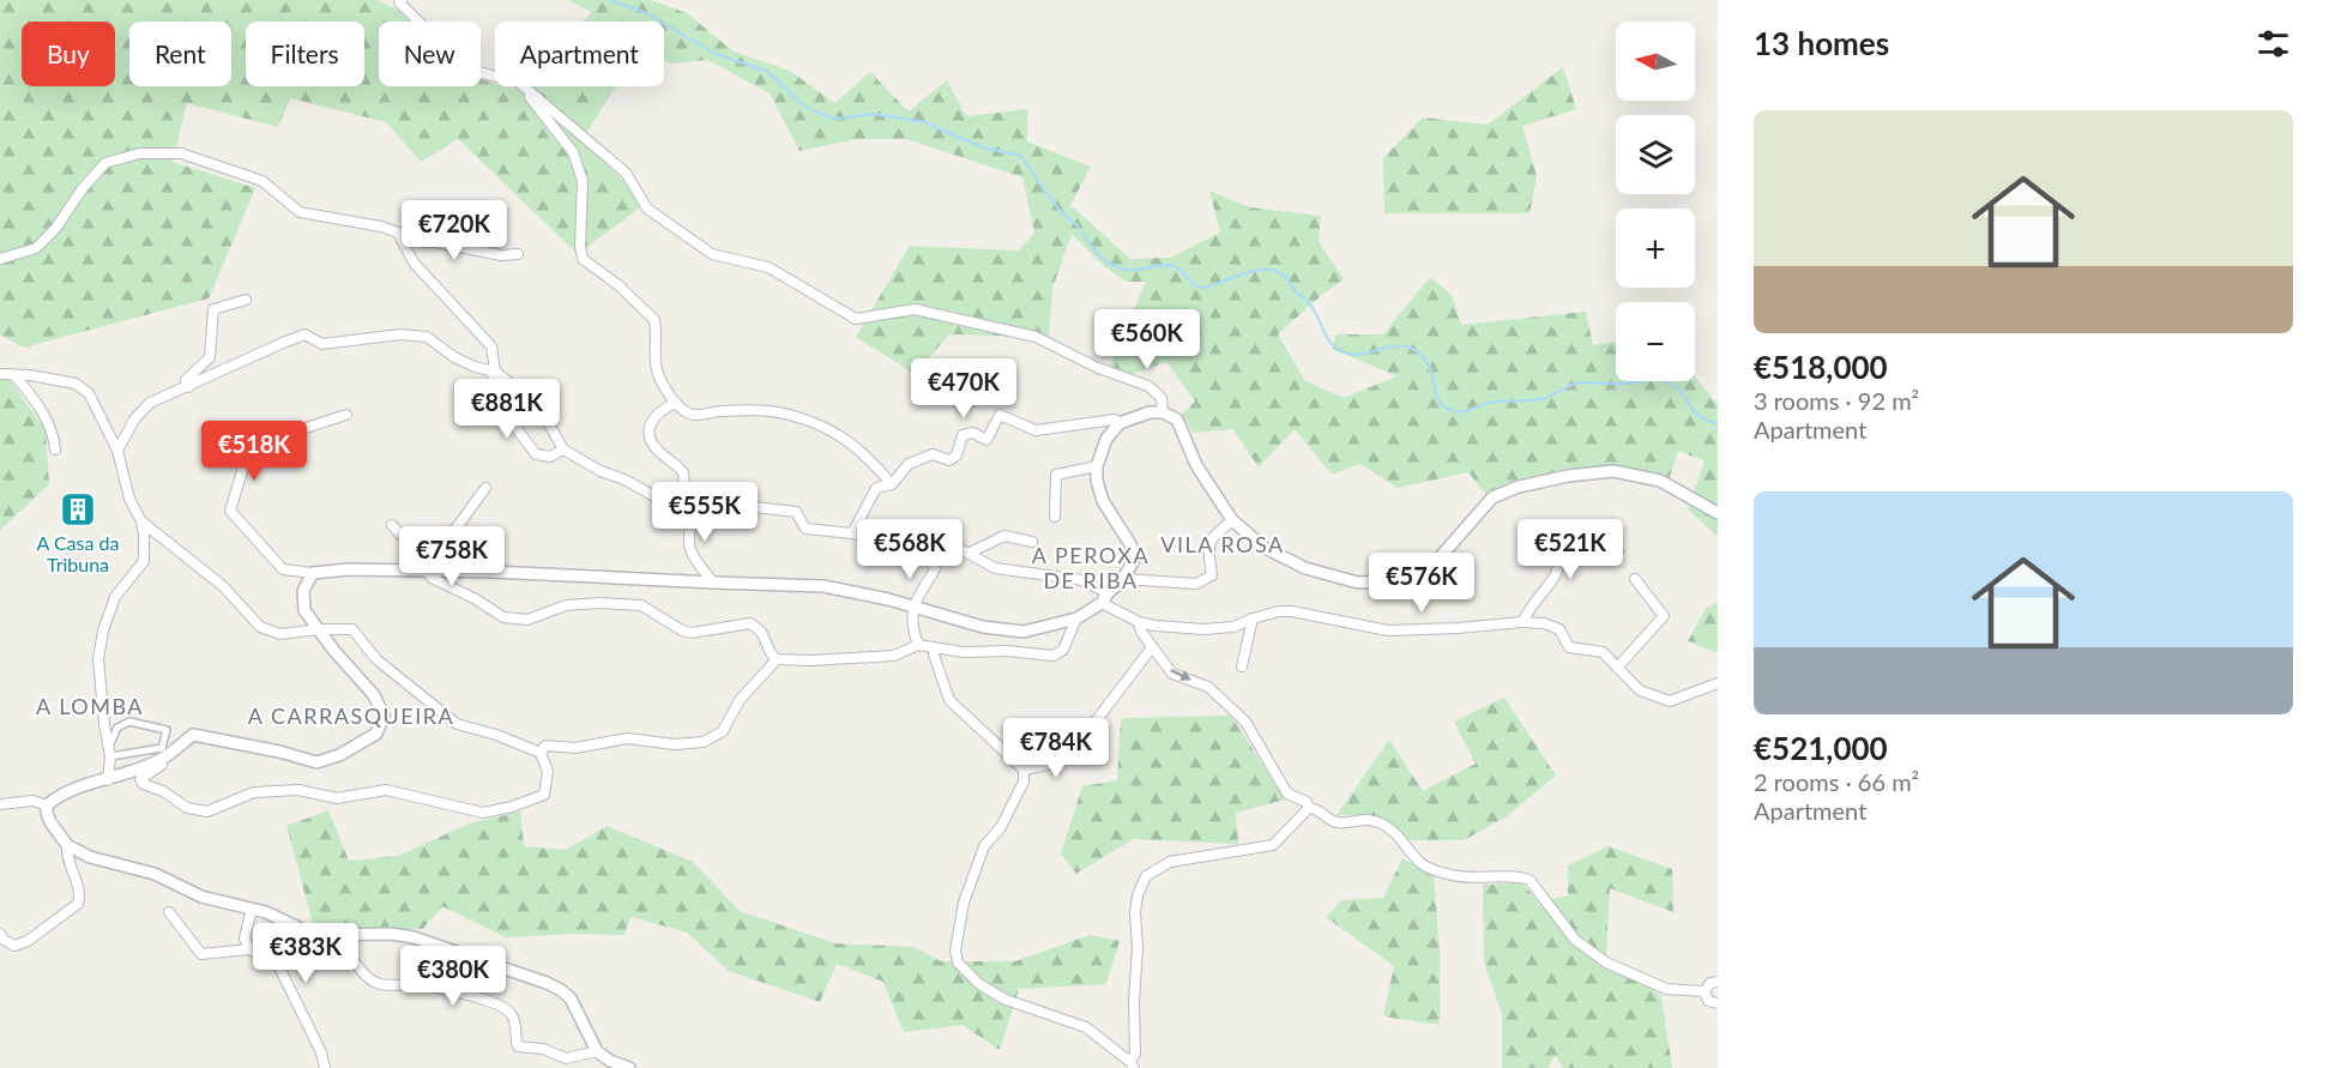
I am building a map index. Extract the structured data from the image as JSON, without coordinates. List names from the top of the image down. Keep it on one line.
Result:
{"districts":["VILA ROSA","A PEROXA DE RIBA","A LOMBA","A CARRASQUEIRA"],"places":{"building":["A Casa da Tribuna"]},"north":"left","page":{"heading":"13 homes","map_buttons":["+","−"],"chip":["Buy","Rent","Filters","New","Apartment"],"list":[{"name":"€518,000","note":"3 rooms · 92 m² · Apartment"},{"name":"€521,000","note":"2 rooms · 66 m² · Apartment"}],"price":["€720K","€560K","€470K","€881K","€518K","€555K","€568K","€521K","€758K","€576K","€784K","€383K","€380K"]}}
